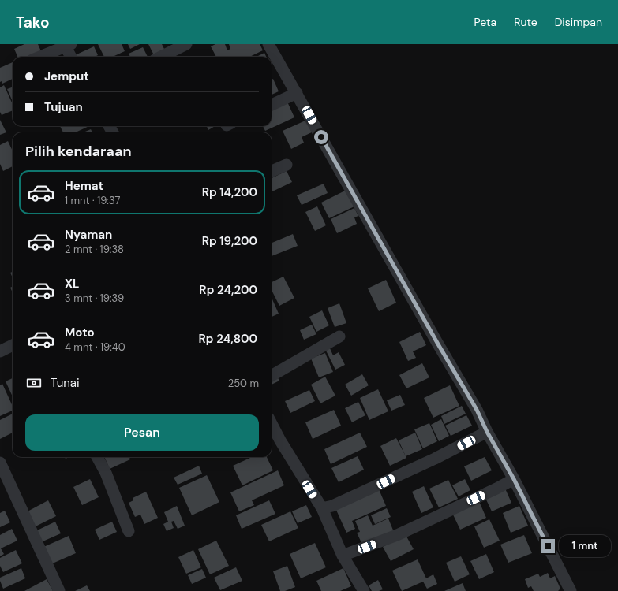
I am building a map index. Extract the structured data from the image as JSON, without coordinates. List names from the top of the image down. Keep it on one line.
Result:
{"page":{"header":"Tako","nav":["Peta","Rute","Disimpan"],"banner":["Jemput","Tujuan"],"heading":"Pilih kendaraan","list":[{"name":"Hemat","note":"1 mnt · 19:37","value":"Rp 14,200"},{"name":"Nyaman","note":"2 mnt · 19:38","value":"Rp 19,200"},{"name":"XL","note":"3 mnt · 19:39","value":"Rp 24,200"},{"name":"Moto","note":"4 mnt · 19:40","value":"Rp 24,800"}],"pay":["Tunai","250 m"],"buttons":"Pesan","bubble":"1 mnt"}}
